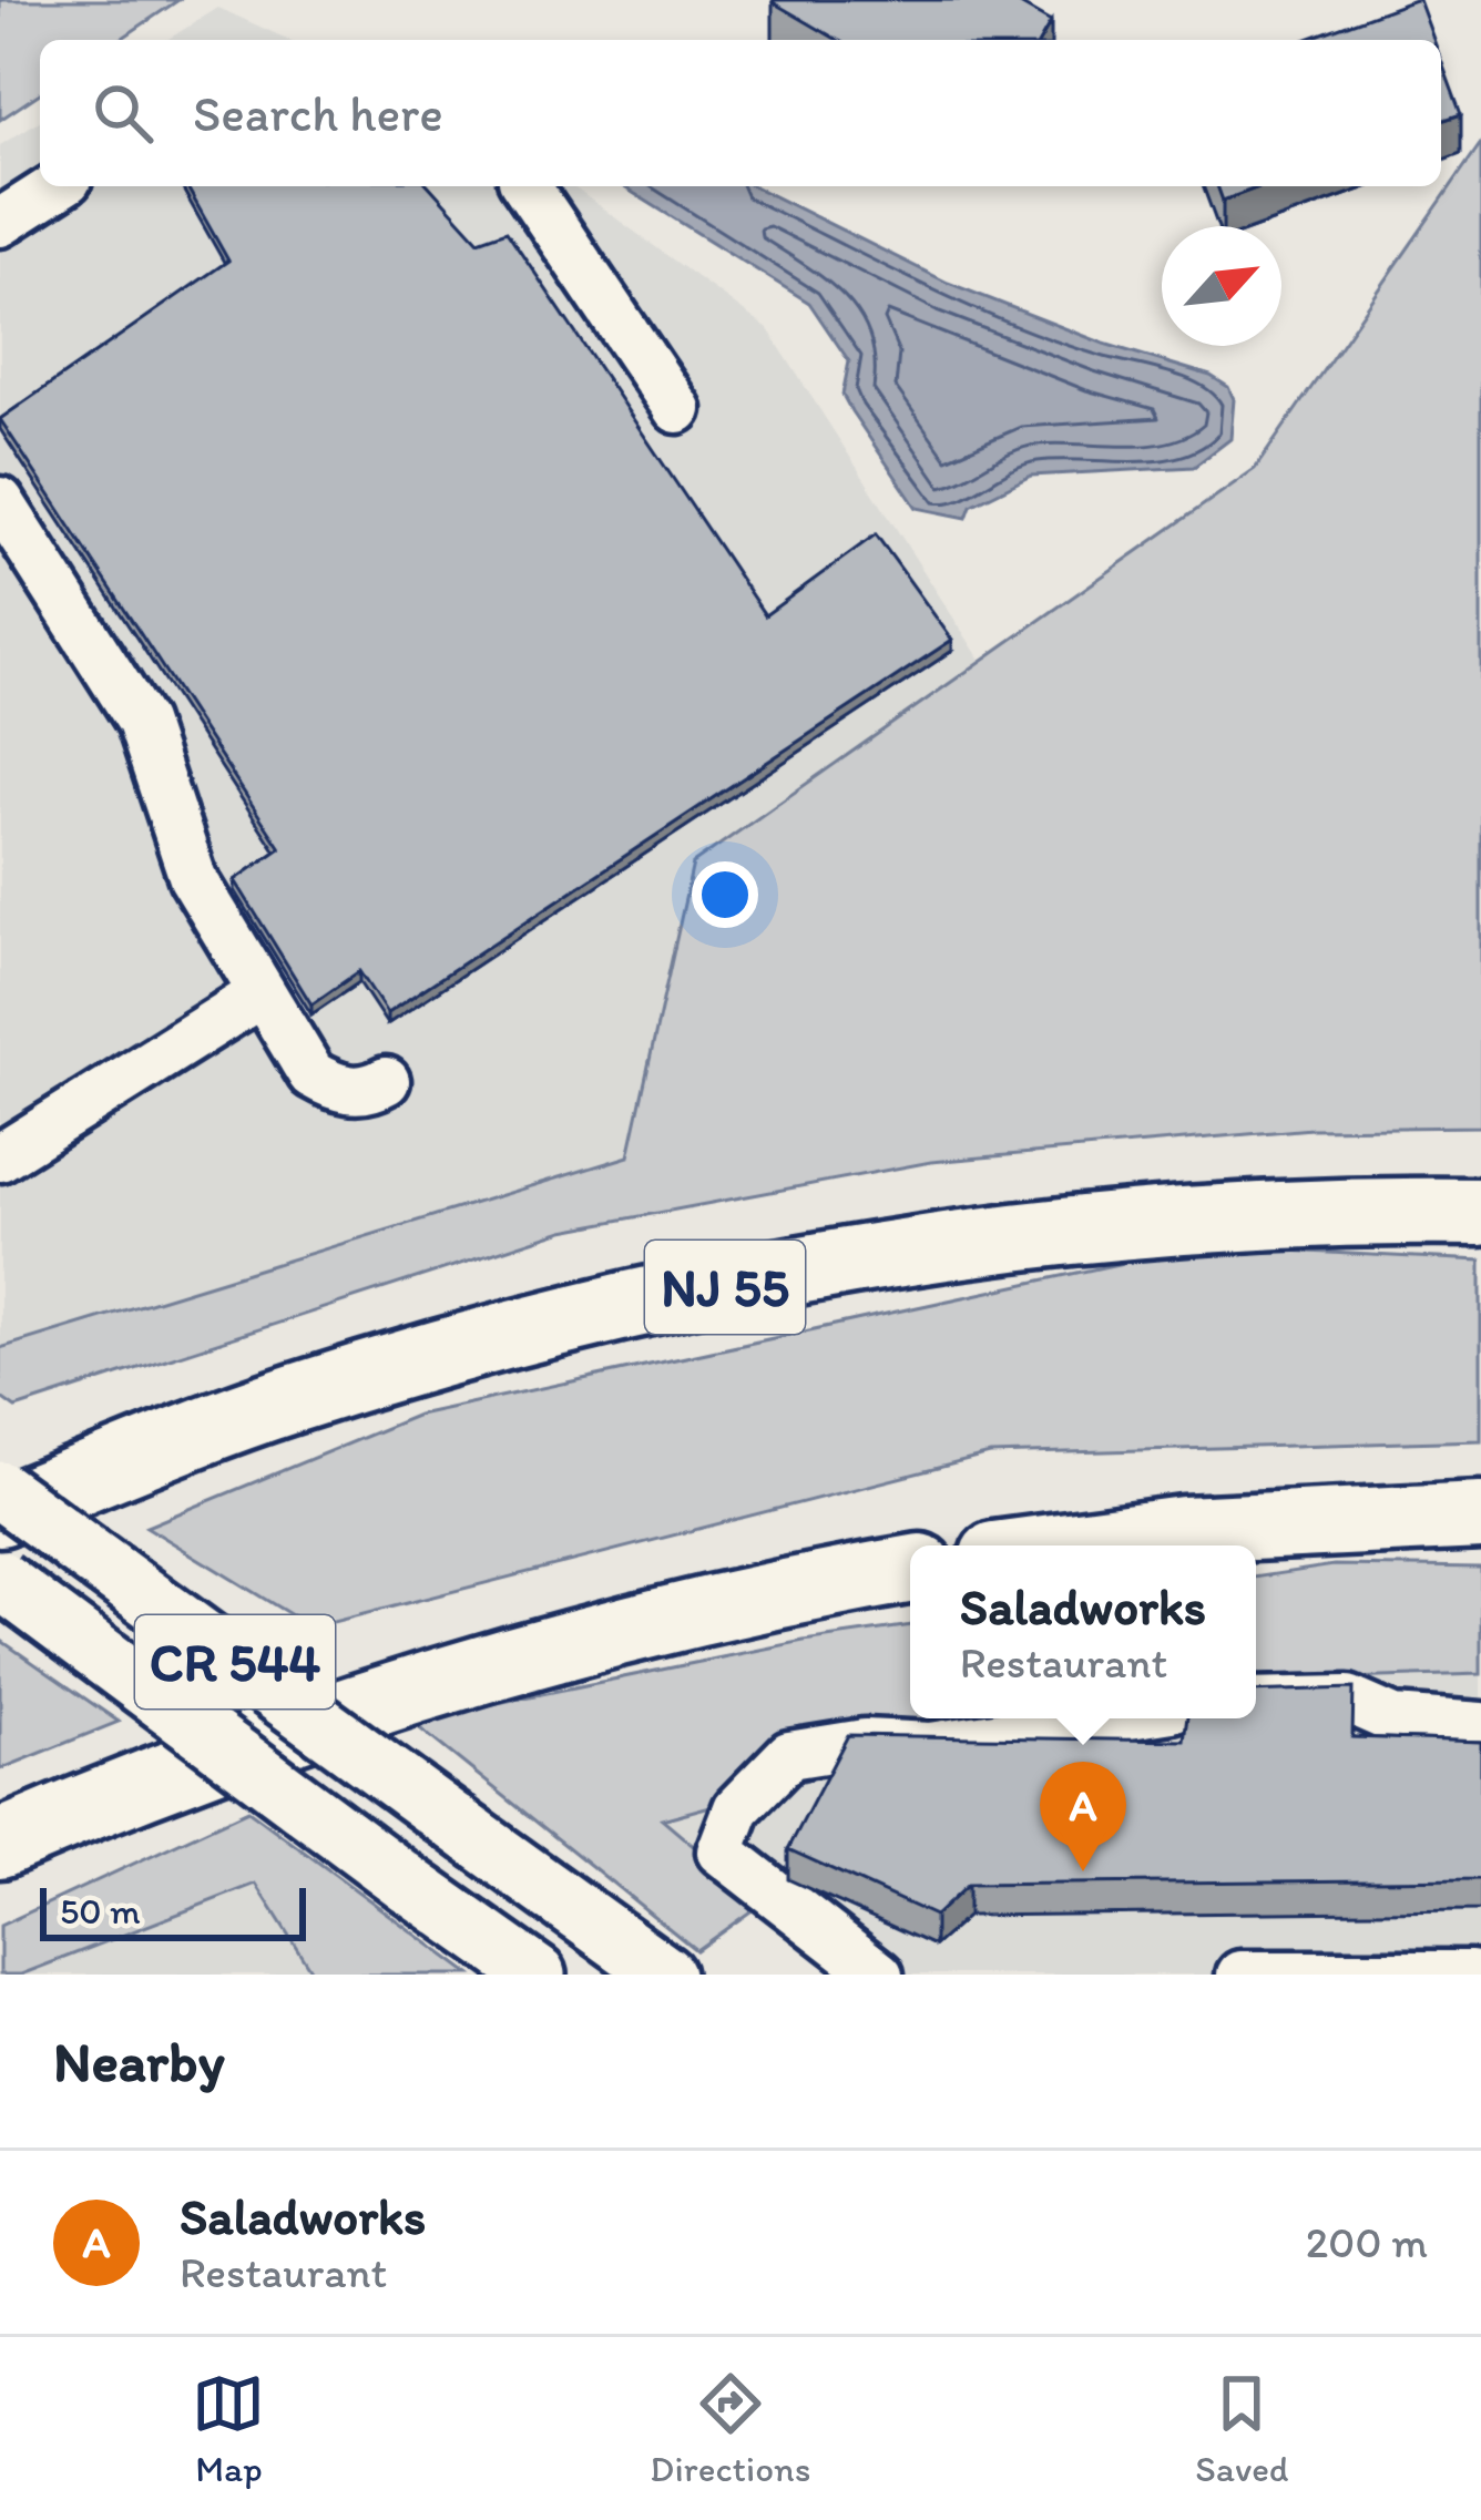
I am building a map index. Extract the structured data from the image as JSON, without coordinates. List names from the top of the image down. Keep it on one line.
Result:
{"streets":{"highway":["NJ 55"],"main road":["CR 544"]},"scale_bar":"50 m","north":"top right","page":{"search":"Search here","popup":["Saladworks","Restaurant"],"pins":"A","scale":"50 m","heading":"Nearby","list":[{"mark":"A","name":"Saladworks","note":"Restaurant","value":"200 m"}],"nav":["Map","Directions","Saved"]}}
